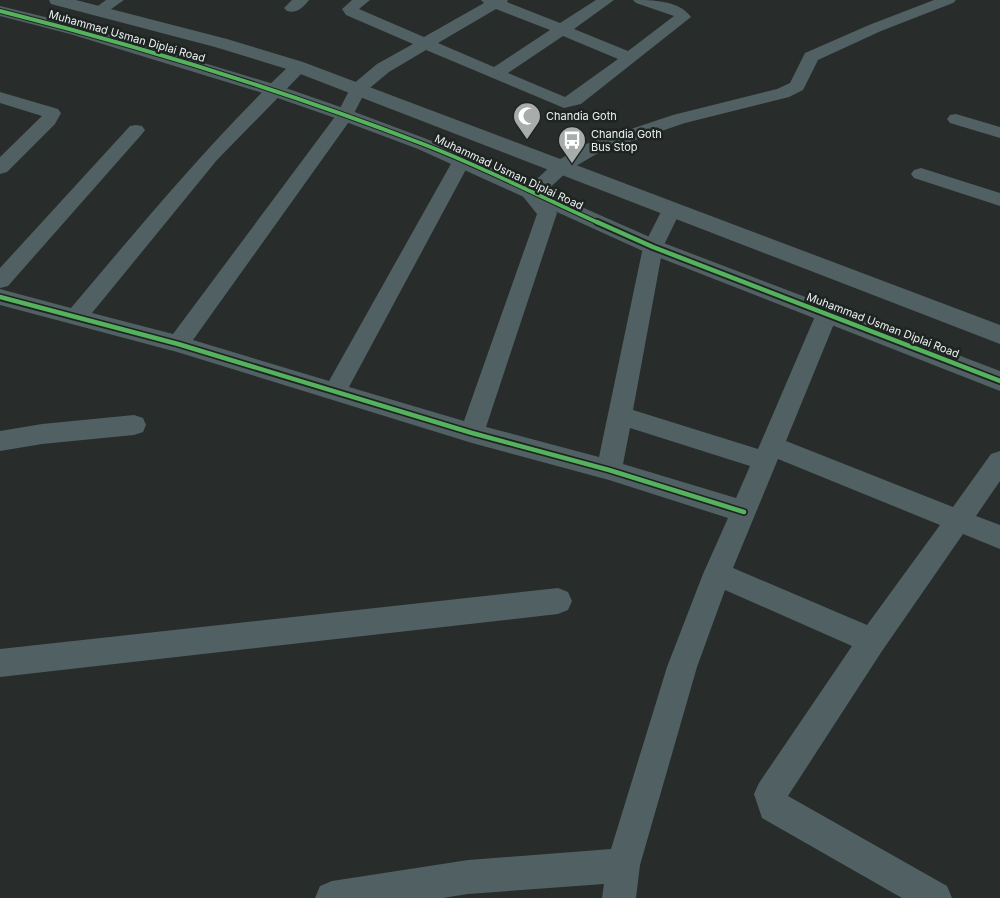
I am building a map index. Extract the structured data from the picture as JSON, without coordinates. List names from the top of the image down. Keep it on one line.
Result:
{"streets":{"street":["Muhammad Usman Diplai Road"]},"places":{"mosque":["Chandia Goth"],"bus stop":["Chandia Goth Bus Stop"]}}
